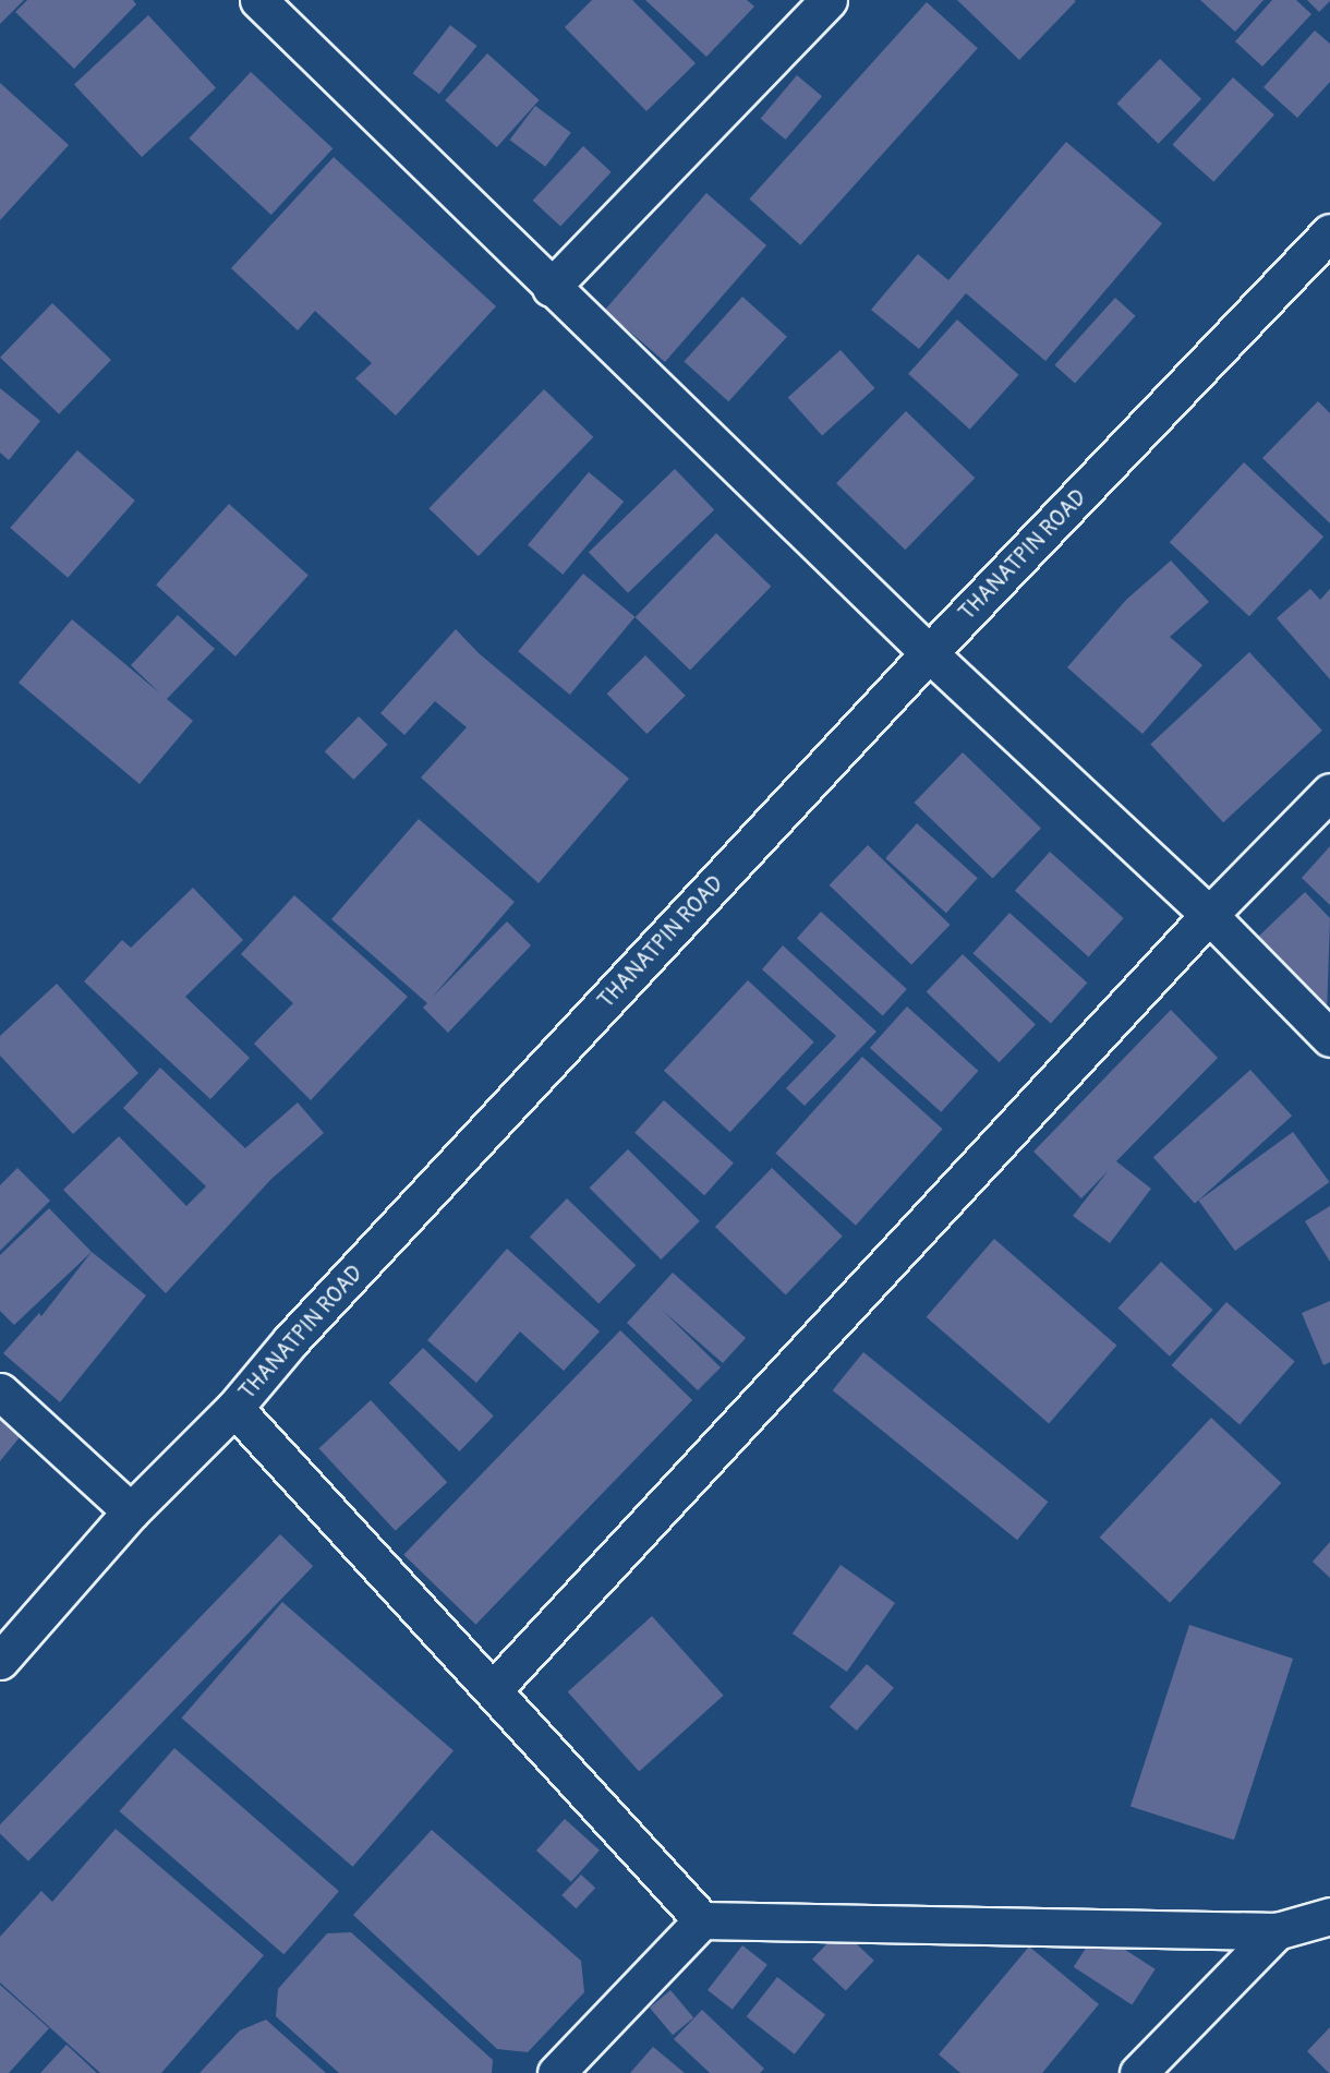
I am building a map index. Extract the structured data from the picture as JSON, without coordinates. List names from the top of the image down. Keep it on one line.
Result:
{"streets":{"street":["THANATPIN ROAD"]}}
